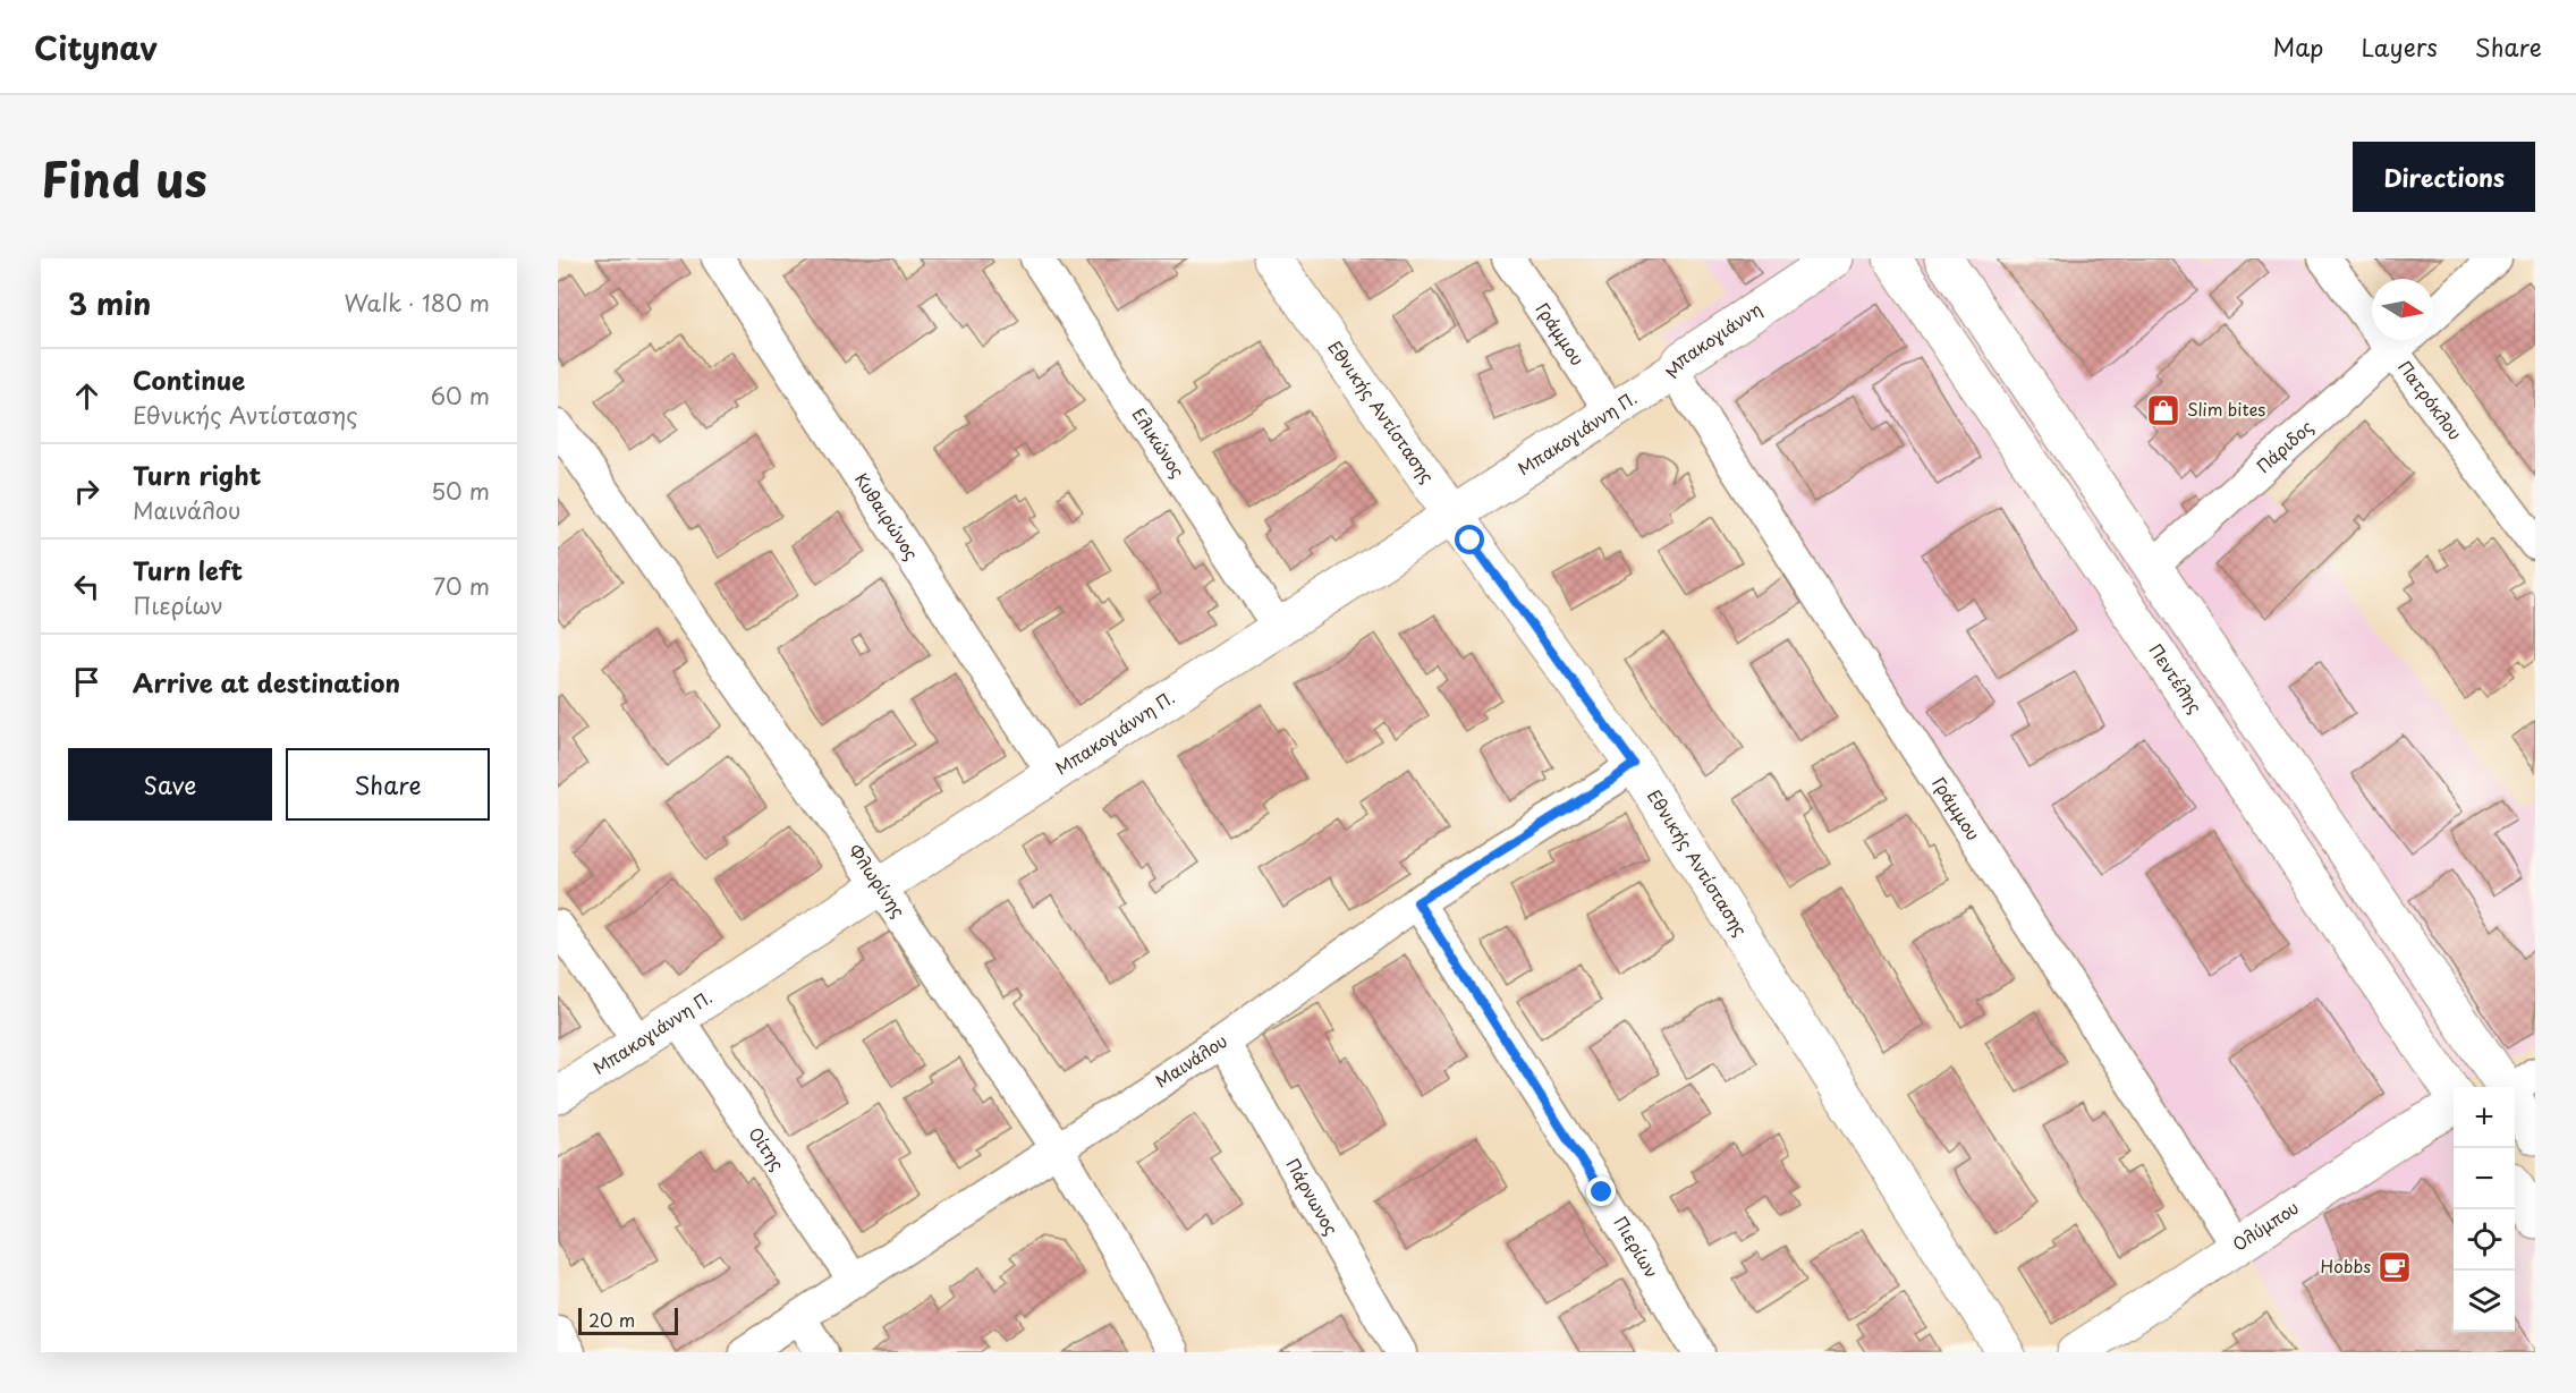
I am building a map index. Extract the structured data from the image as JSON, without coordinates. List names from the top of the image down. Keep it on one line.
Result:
{"streets":{"street":["Γράμμου","Μπακογιάννη","Πατρόκλου","Εθνικής Αντίστασης","Μπακογιάννη Π.","Ελικώνος","Πάριδος","Κυθαιρώνος","Πεντέλης","Φλωρίνης","Μαινάλου","Οίτης","Πάρνωνος","Ολύμπου","Πιερίων"]},"crossings":[["Γράμμου","Μπακογιάννη"],["Γράμμου","Μπακογιάννη Π."],["Γράμμου","Ολύμπου"],["Μπακογιάννη","Μπακογιάννη Π."],["Πατρόκλου","Πάριδος"],["Εθνικής Αντίστασης","Μπακογιάννη Π."],["Εθνικής Αντίστασης","Μαινάλου"],["Μπακογιάννη Π.","Ελικώνος"],["Μπακογιάννη Π.","Κυθαιρώνος"],["Μπακογιάννη Π.","Φλωρίνης"],["Μπακογιάννη Π.","Οίτης"],["Φλωρίνης","Μαινάλου"],["Μαινάλου","Οίτης"],["Μαινάλου","Πάρνωνος"],["Μαινάλου","Πιερίων"]],"places":{"shop":["Slim bites"],"cafe":["Hobbs"]},"scale_bar":"20 m","north":"right","page":{"header":"Citynav","nav":["Map","Layers","Share"],"title":"Find us","buttons":["Directions",["Save","Share"]],"heading":["3 min","Walk · 180 m"],"list":[["Continue","Εθνικής Αντίστασης","60 m"],["Turn right","Μαινάλου","50 m"],["Turn left","Πιερίων","70 m"],"Arrive at destination"],"map_buttons":["+","−"],"scale":"20 m"}}
